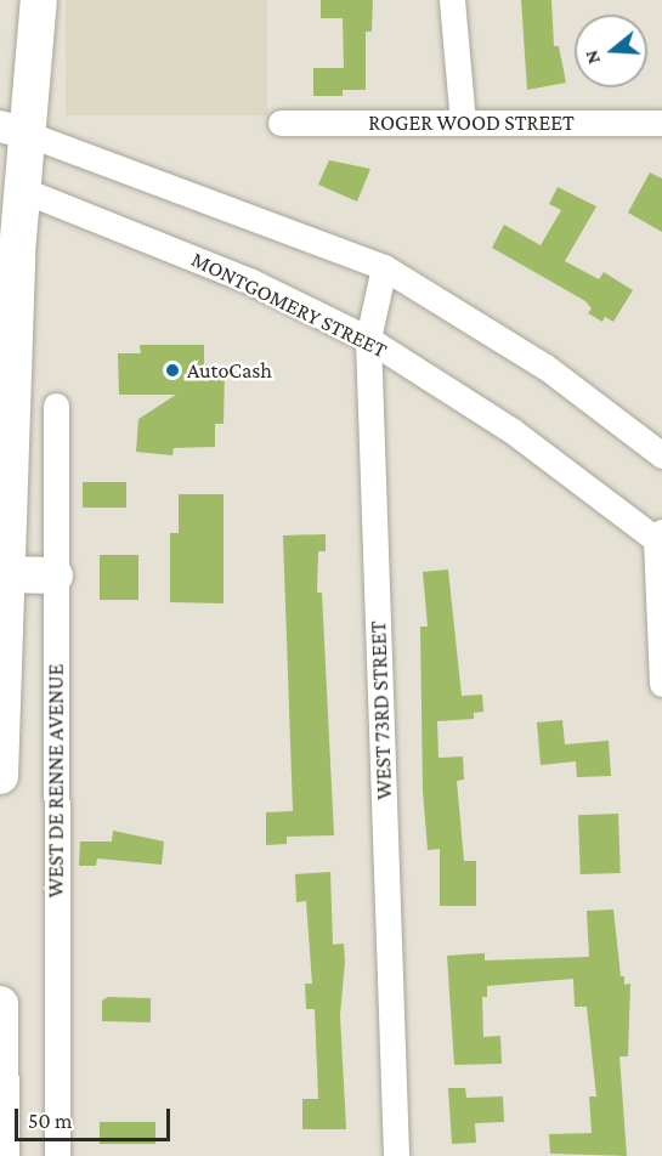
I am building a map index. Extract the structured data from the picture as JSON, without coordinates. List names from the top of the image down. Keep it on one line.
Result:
{"streets":{"street":["ROGER WOOD STREET","MONTGOMERY STREET","WEST 73RD STREET","WEST DE RENNE AVENUE"]},"crossings":[["MONTGOMERY STREET","WEST 73RD STREET"]],"places":["AutoCash"],"scale_bar":"50 m","north":"left"}
